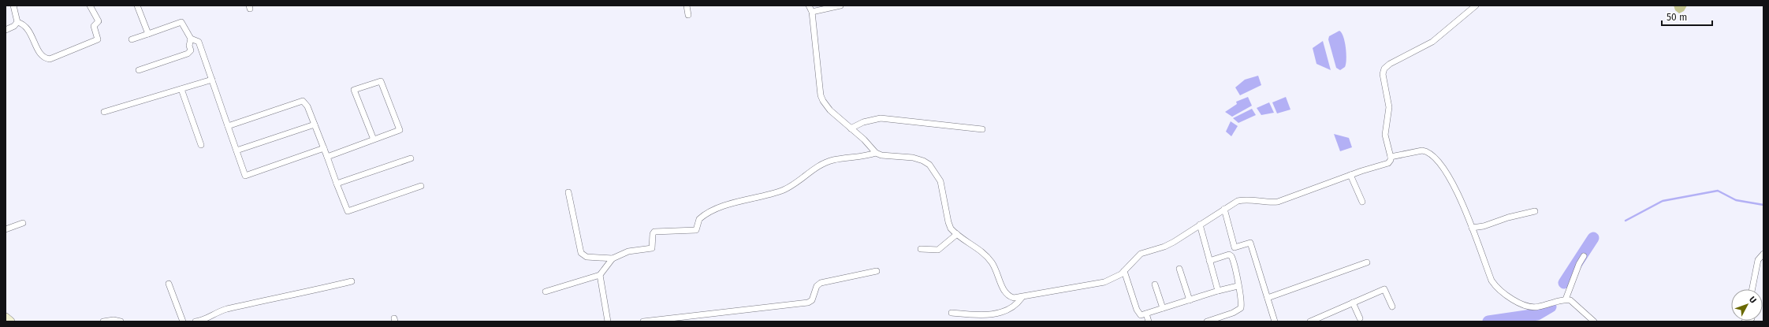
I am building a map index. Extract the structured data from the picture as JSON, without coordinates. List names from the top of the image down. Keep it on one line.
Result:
{"scale_bar":"50 m","north":"top right"}
